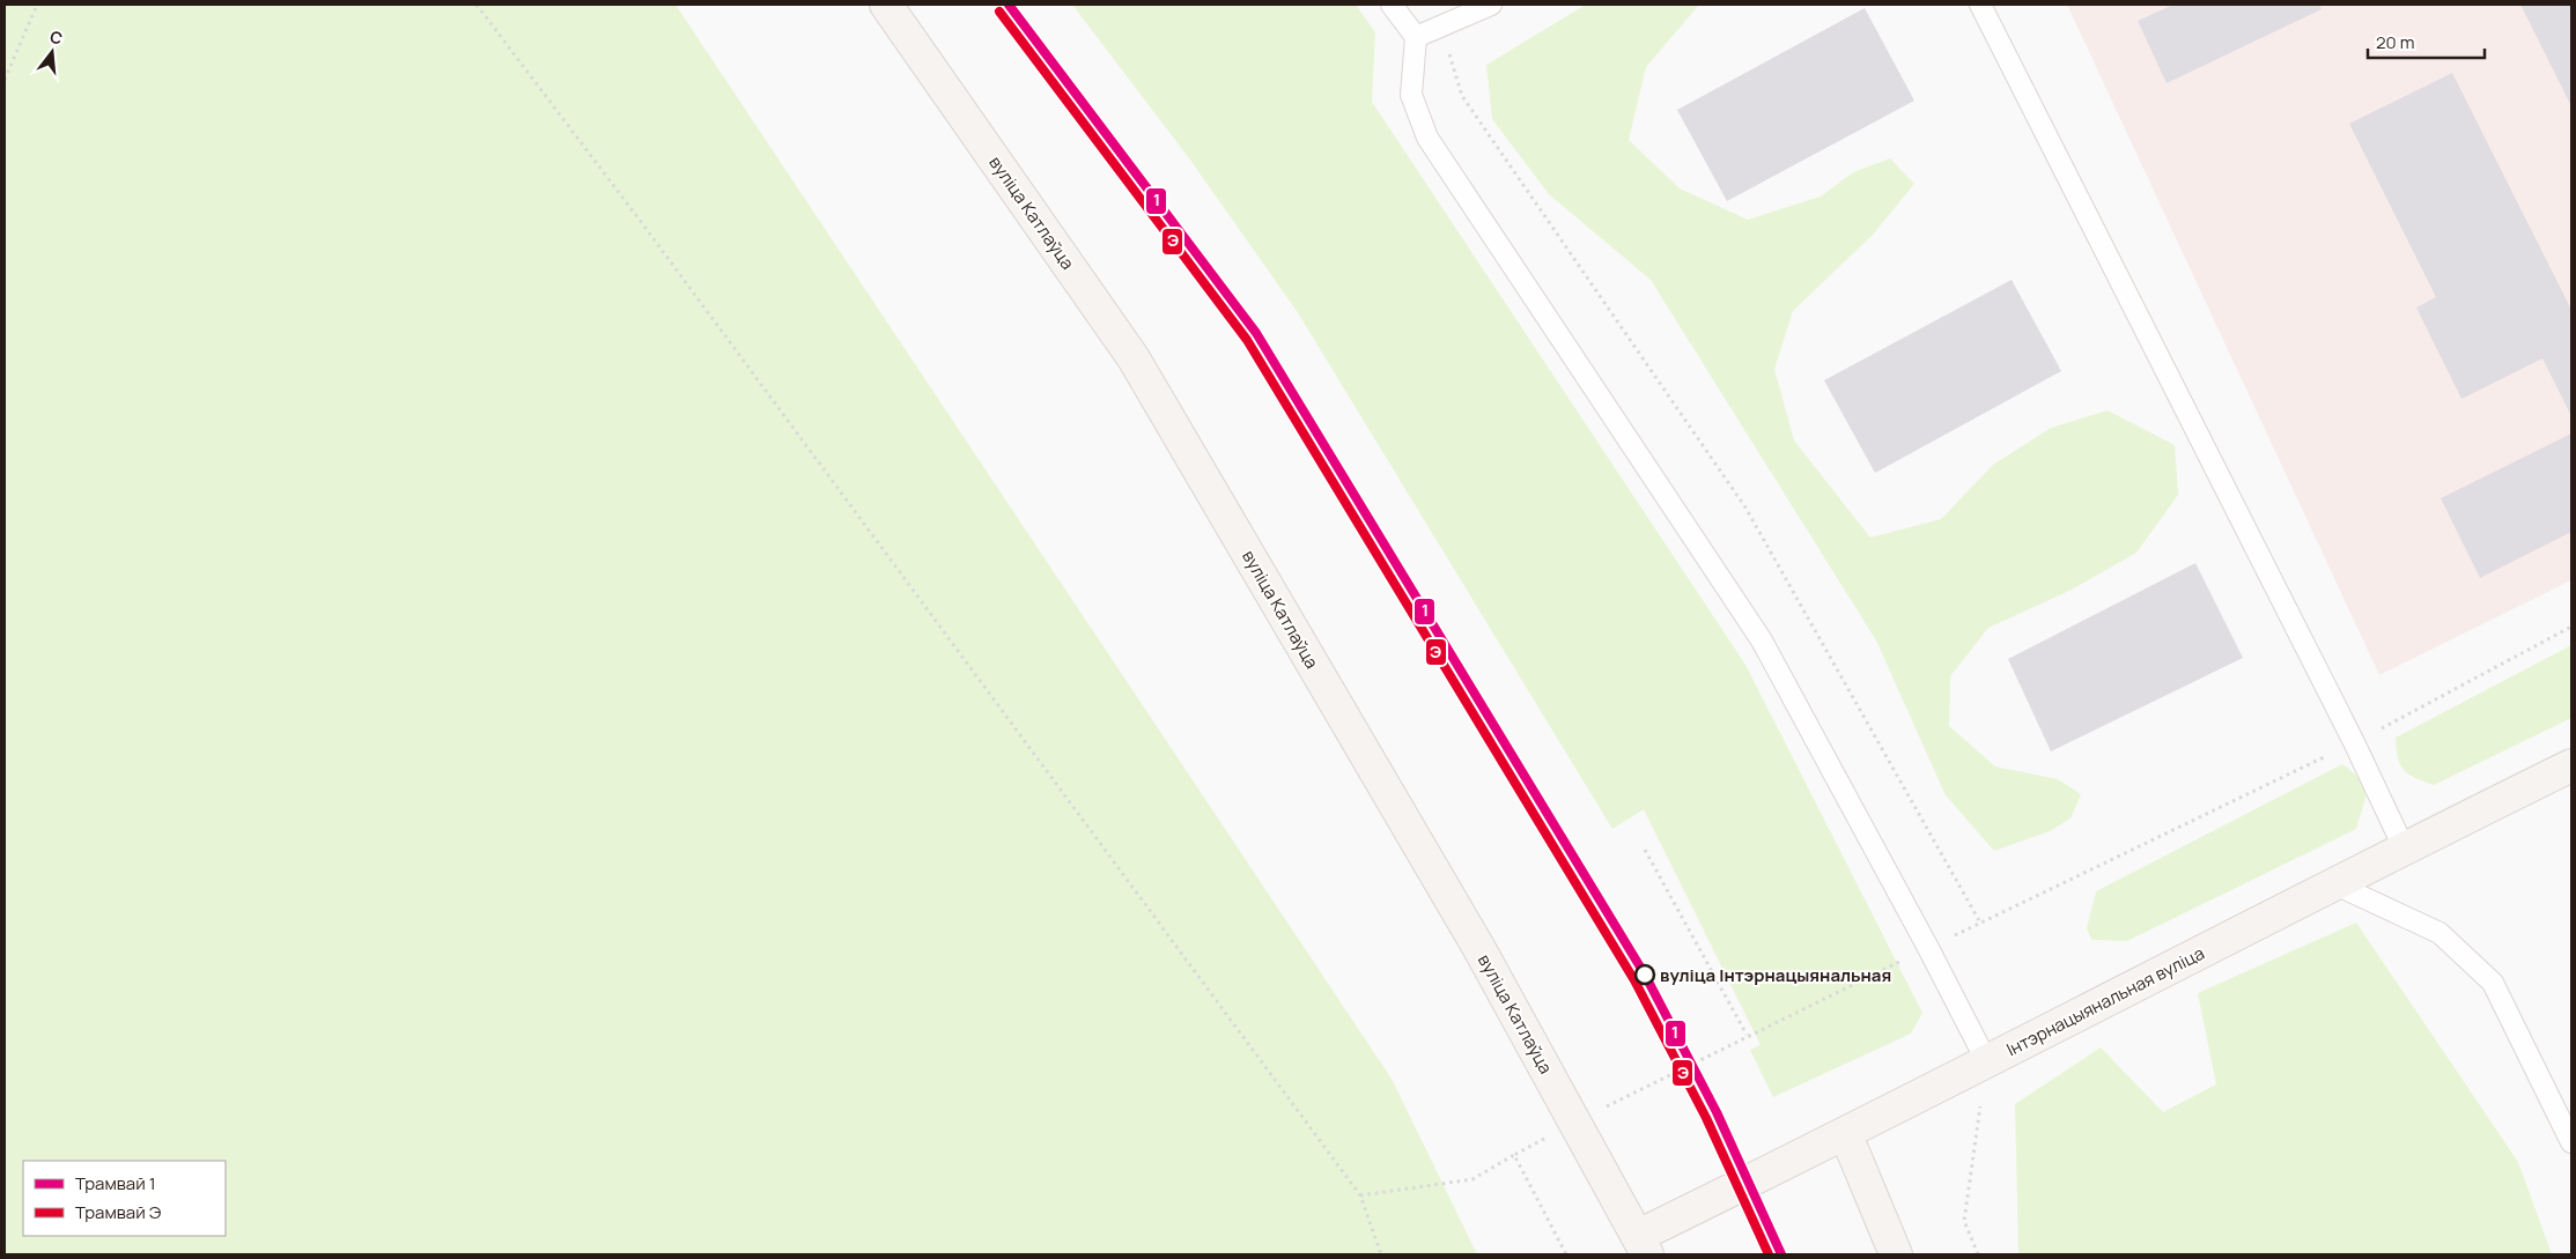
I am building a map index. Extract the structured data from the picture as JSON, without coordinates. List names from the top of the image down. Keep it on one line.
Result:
{"streets":{"main road":["вуліца Катлаўца","Інтэрнацыянальная вуліца"]},"crossings":[["вуліца Катлаўца","Інтэрнацыянальная вуліца"]],"places":["вуліца Інтэрнацыянальная"],"lines":["tram line 1","tram line Э"],"legend":["Трамвай 1","Трамвай Э"],"scale_bar":"20 m","north":"top"}
